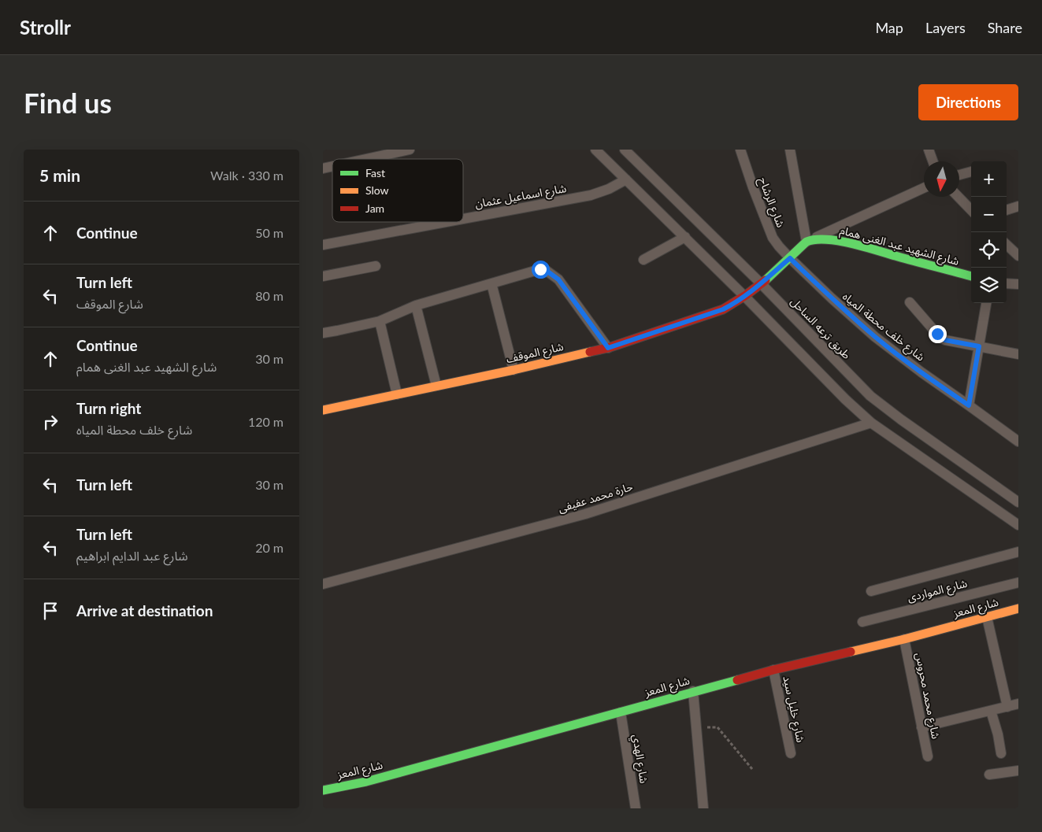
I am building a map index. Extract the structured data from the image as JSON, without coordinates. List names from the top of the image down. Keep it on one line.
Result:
{"streets":{"street":["شارع اسماعيل عثمان","شارع الرشاح","شارع الشهيد عبد الغنى همام","شارع خلف محطة المياه","طريق ترعه الساحل","شارع الموقف","حارة محمد عفيفى","شارع المواردى","شارع المعز","شارع محمد محروس","شارع خليل سيد","شارع الهدي"]},"crossings":[["شارع الرشاح","شارع خلف محطة المياه"],["شارع المعز","شارع محمد محروس"],["شارع المعز","شارع خليل سيد"],["شارع المعز","شارع الهدي"]],"legend":["Fast","Slow","Jam"],"north":"bottom","page":{"header":"Strollr","nav":["Map","Layers","Share"],"buttons":"Directions","title":"Find us","heading":["5 min","Walk · 330 m"],"map_buttons":["+","−"],"list":[["Continue","50 m"],["Turn left","شارع الموقف","80 m"],["Continue","شارع الشهيد عبد الغنى همام","30 m"],["Turn right","شارع خلف محطة المياه","120 m"],["Turn left","30 m"],["Turn left","شارع عبد الدايم ابراهيم","20 m"],"Arrive at destination"]}}
